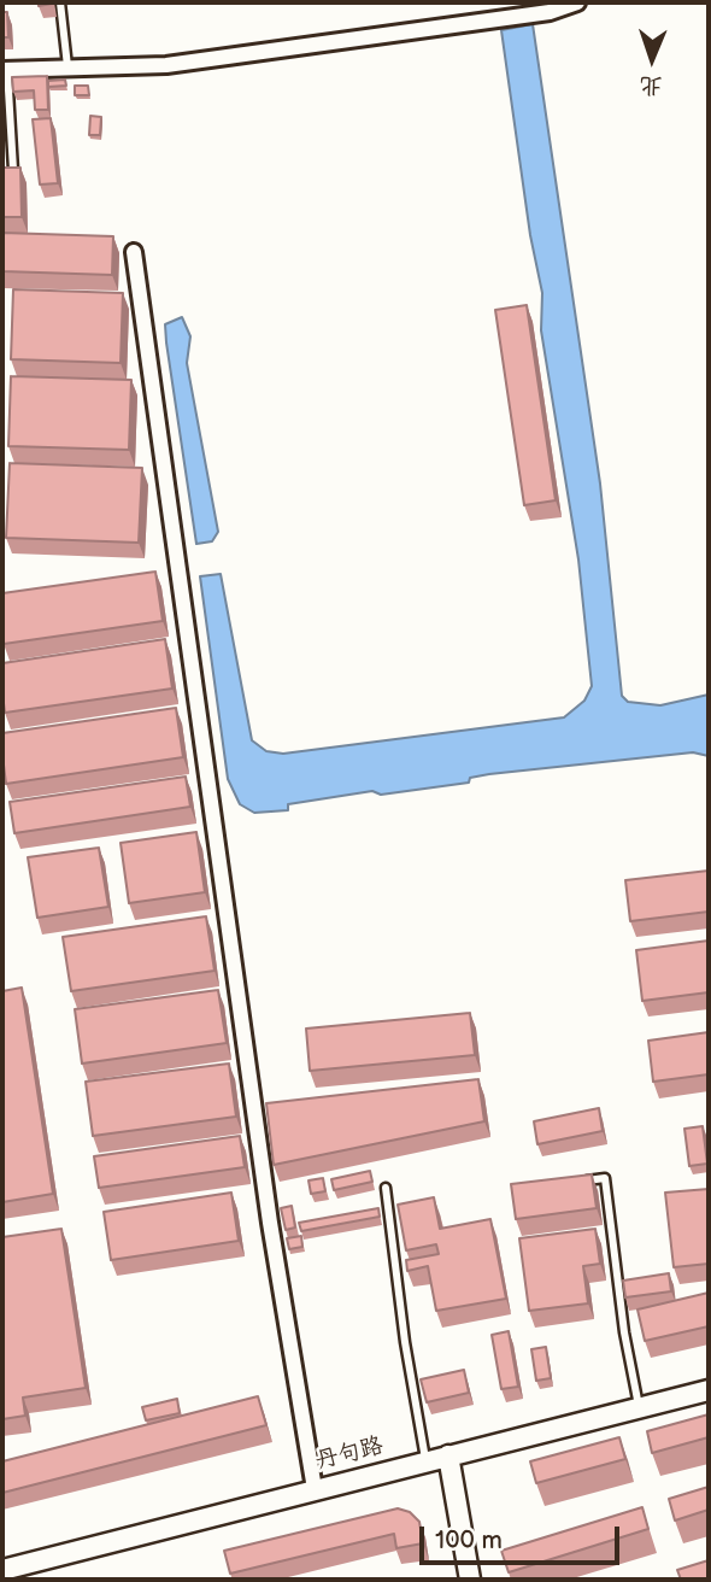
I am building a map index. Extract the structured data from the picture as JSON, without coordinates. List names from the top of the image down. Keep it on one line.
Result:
{"streets":{"street":["丹句路"]},"scale_bar":"100 m","north":"bottom"}
